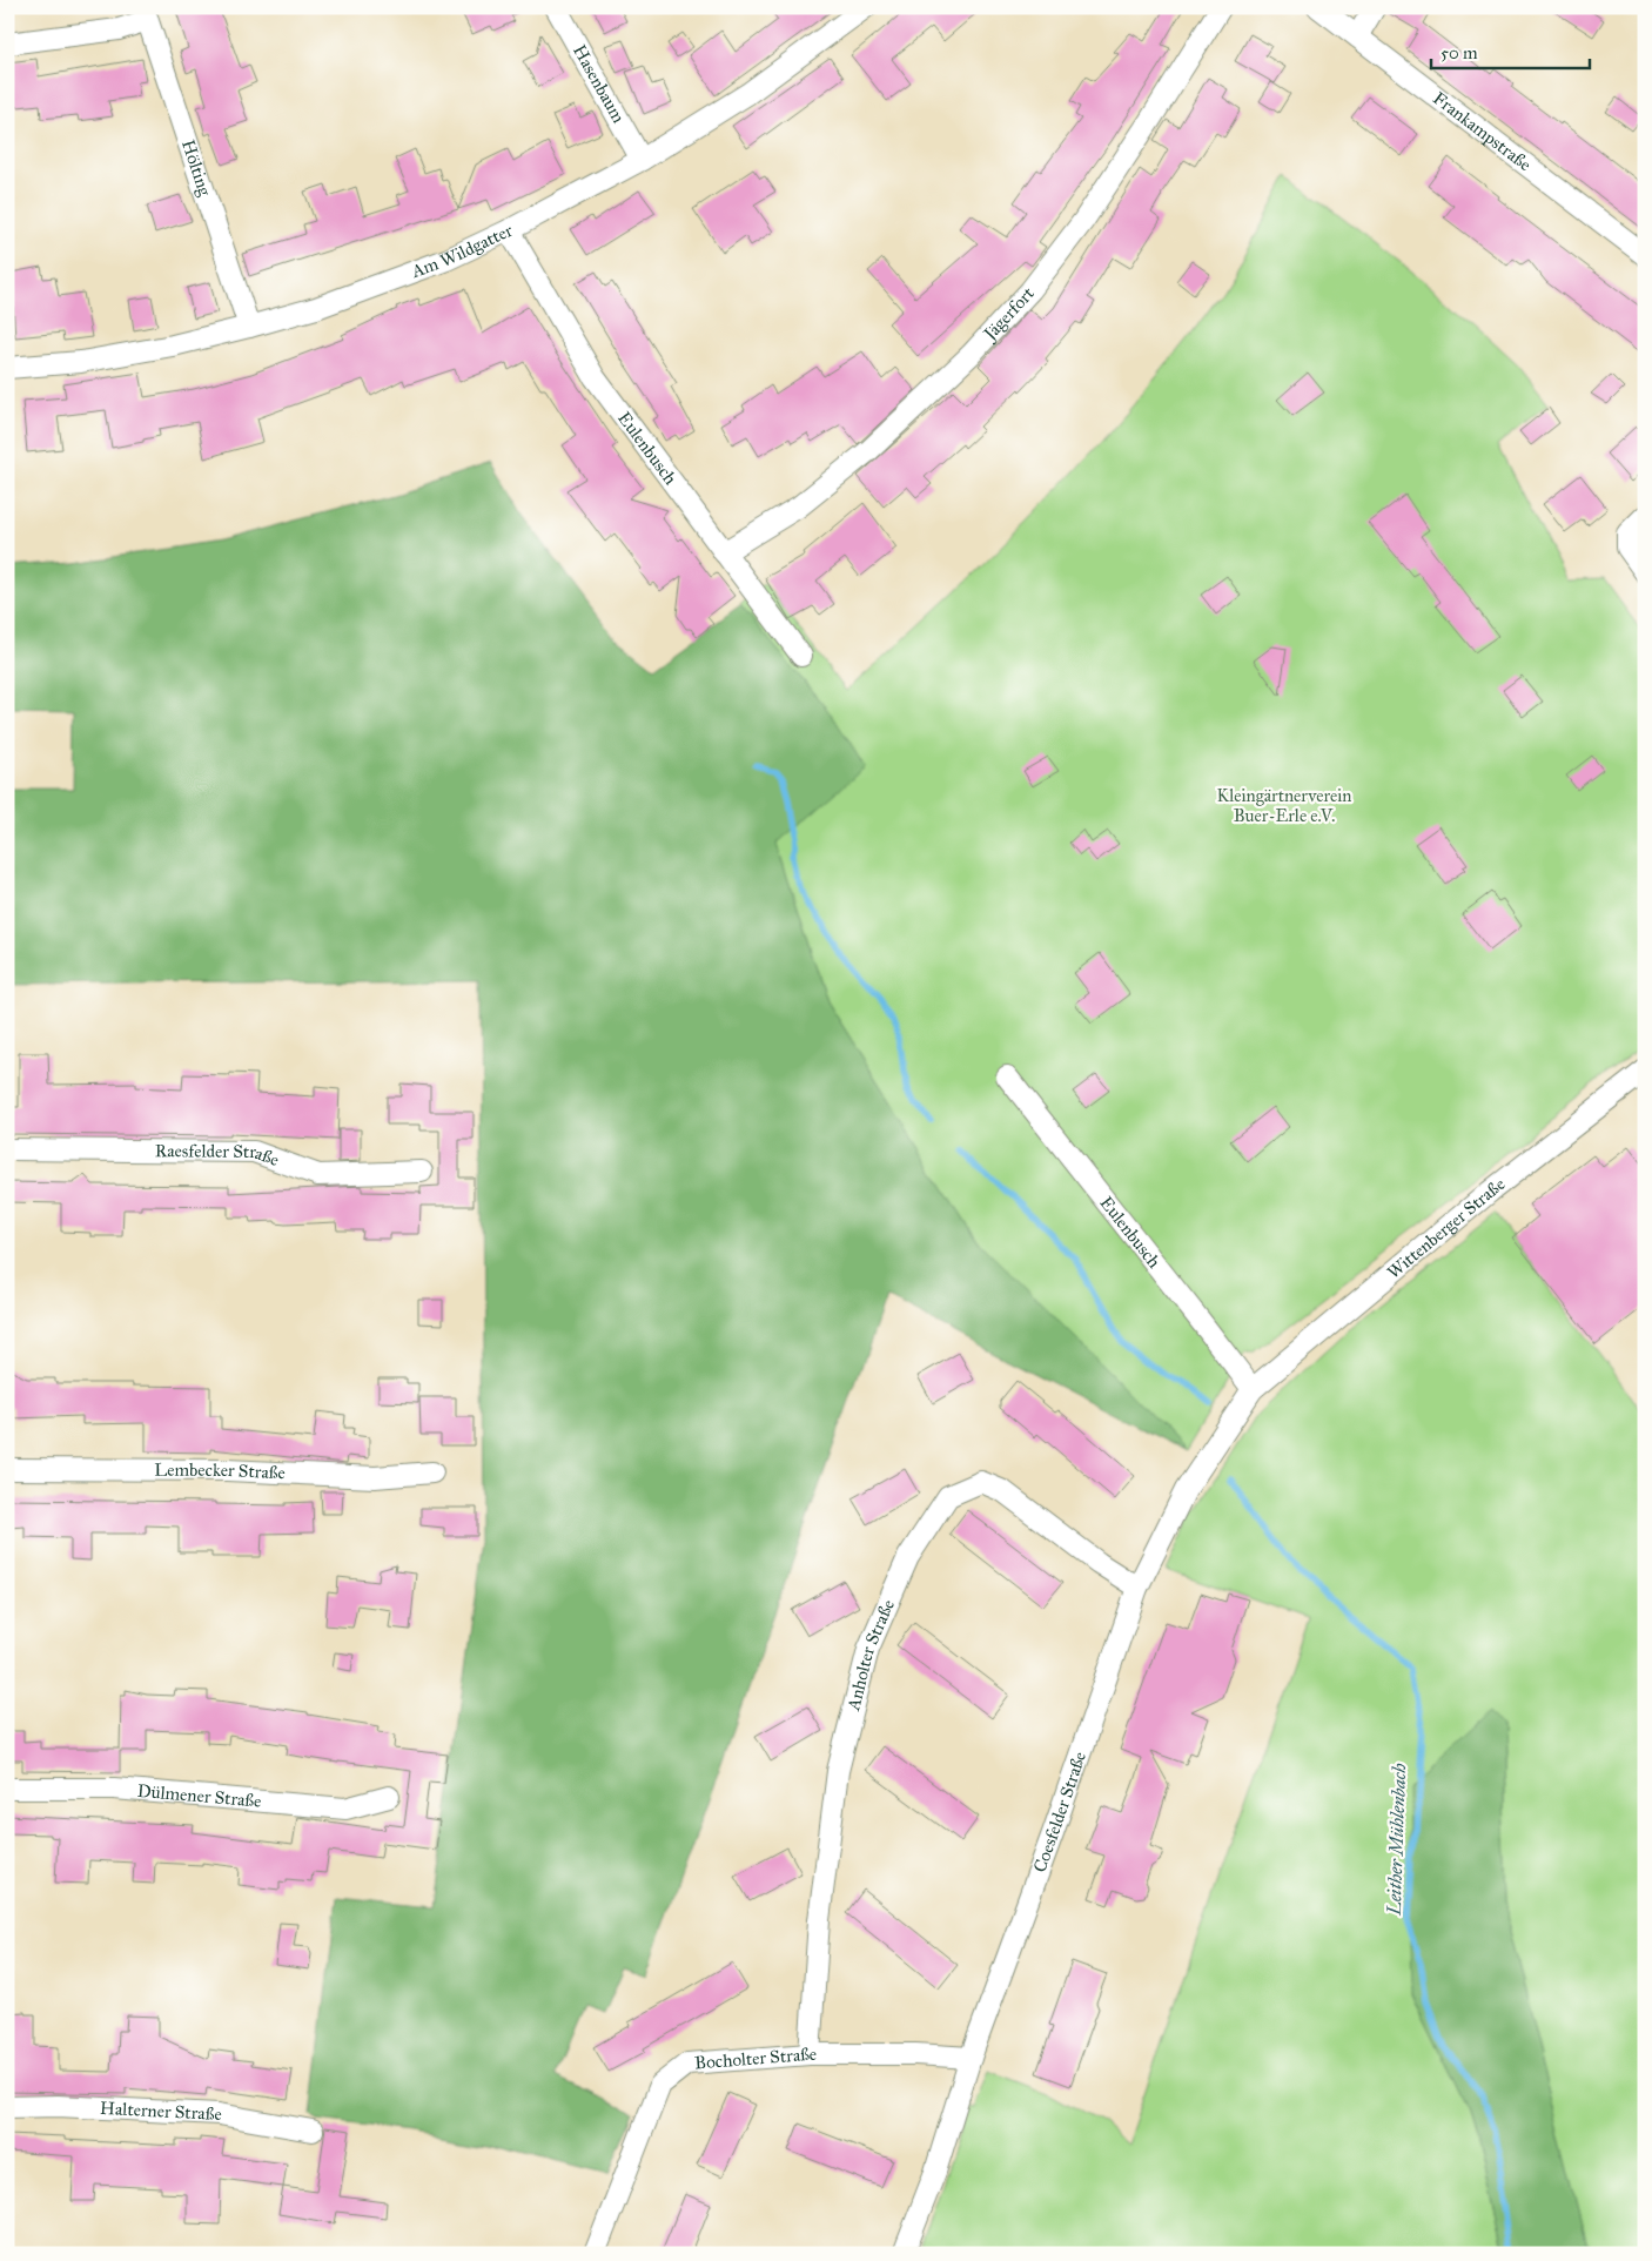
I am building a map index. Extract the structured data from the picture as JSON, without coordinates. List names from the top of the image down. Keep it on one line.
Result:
{"streets":{"street":["Hasenbaum","Frankampstraße","Hölting","Am Wildgatter","Jägerfort","Eulenbusch","Raesfelder Straße","Wittenberger Straße","Lembecker Straße","Anholter Straße","Dülmener Straße","Coesfelder Straße","Bocholter Straße","Halterner Straße"]},"crossings":[["Hasenbaum","Am Wildgatter"],["Hölting","Am Wildgatter"],["Am Wildgatter","Eulenbusch"],["Jägerfort","Eulenbusch"],["Eulenbusch","Wittenberger Straße"],["Eulenbusch","Coesfelder Straße"],["Wittenberger Straße","Coesfelder Straße"],["Anholter Straße","Coesfelder Straße"],["Anholter Straße","Bocholter Straße"],["Coesfelder Straße","Bocholter Straße"]],"water":["Leither Mühlenbach"],"parks":["Kleingärtnerverein Buer-Erle e.V."],"scale_bar":"50 m"}
